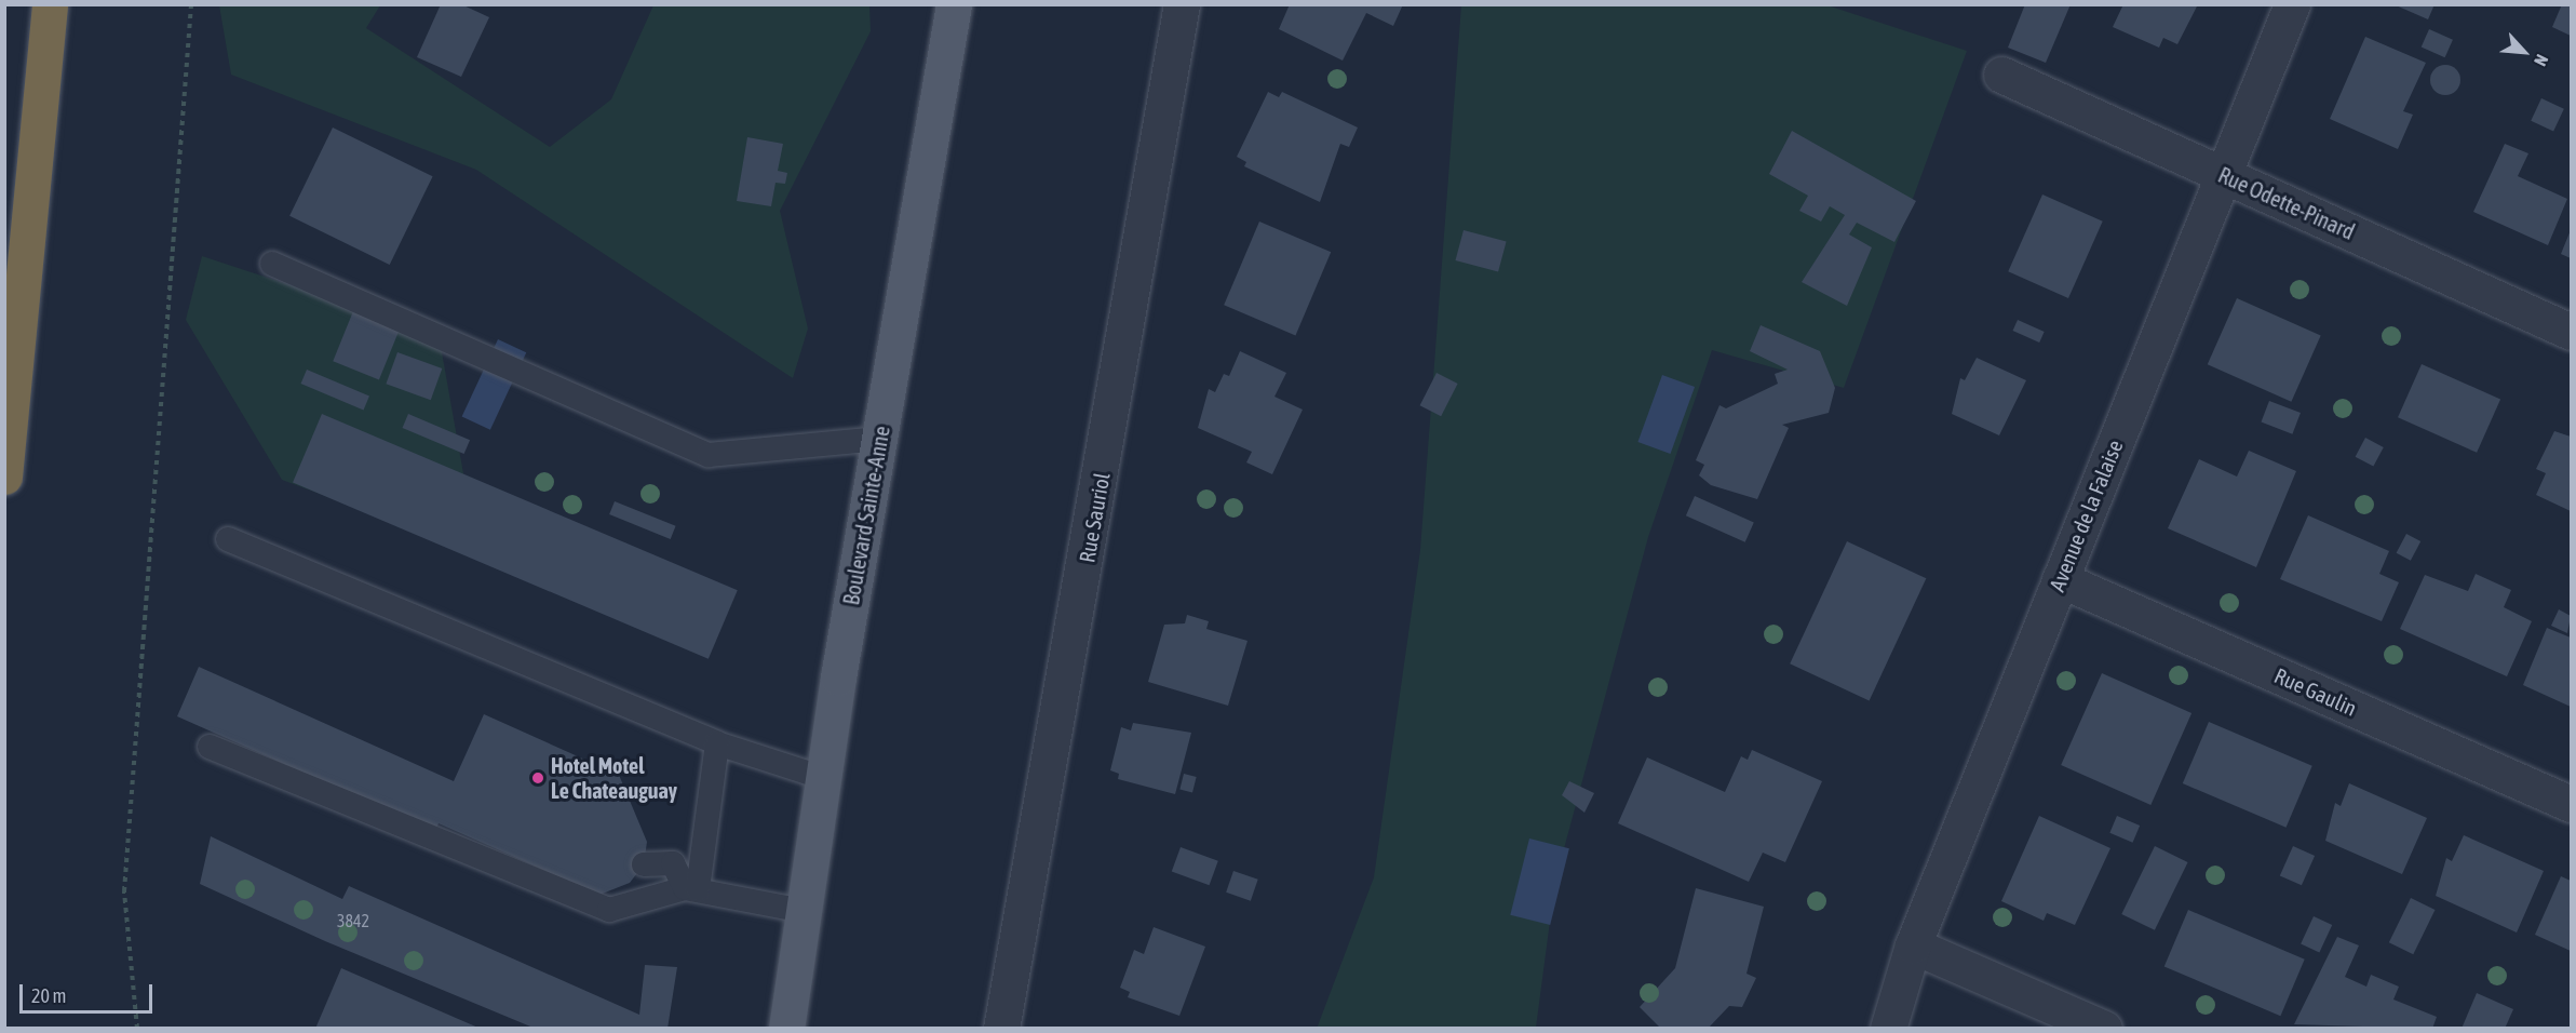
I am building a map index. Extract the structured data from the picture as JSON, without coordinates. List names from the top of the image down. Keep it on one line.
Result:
{"streets":{"main road":["Boulevard Sainte-Anne"],"street":["Rue Odette-Pinard","Avenue de la Falaise","Rue Sauriol","Rue Gaulin"]},"crossings":[["Rue Odette-Pinard","Avenue de la Falaise"],["Avenue de la Falaise","Rue Gaulin"]],"places":["Hotel Motel Le Chateauguay"],"house_numbers":["3842"],"scale_bar":"20 m","north":"bottom right"}
